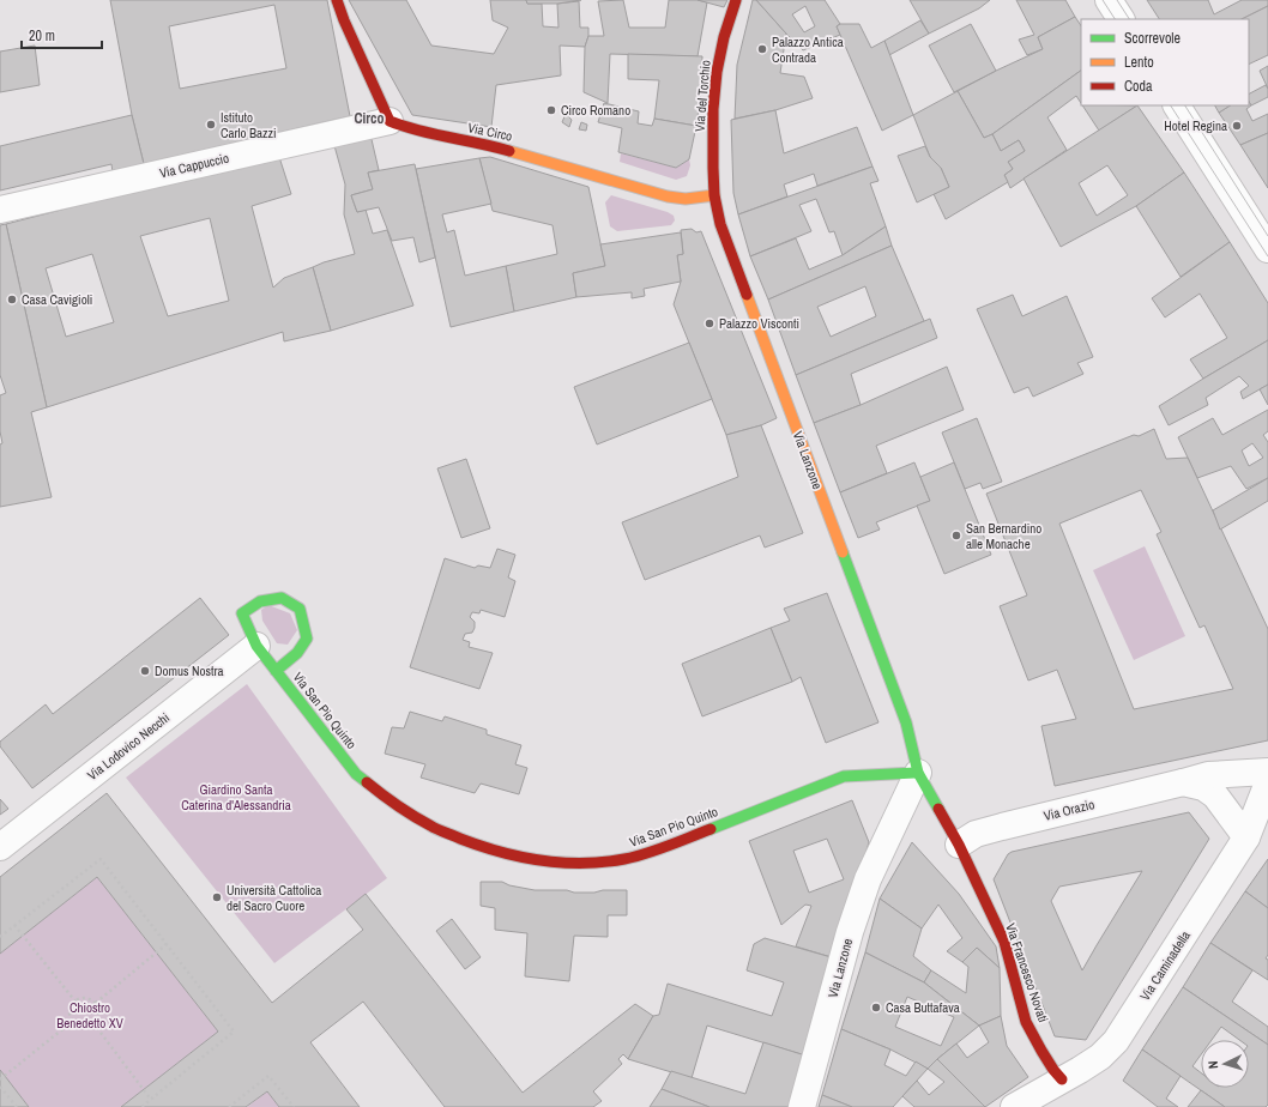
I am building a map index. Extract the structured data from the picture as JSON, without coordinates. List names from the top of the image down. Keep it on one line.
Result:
{"streets":{"street":["Via del Torchio","Via Circo","Via Cappuccio","Via Lanzone","Via San Pio Quinto","Via Lodovico Necchi","Via Orazio","Via Caminadella","Via Francesco Novati"]},"crossings":[["Via del Torchio","Via Circo"],["Via del Torchio","Via Lanzone"],["Via Circo","Via Cappuccio"],["Via Circo","Via Lanzone"],["Via Lanzone","Via San Pio Quinto"],["Via Lanzone","Via Francesco Novati"],["Via San Pio Quinto","Via Lodovico Necchi"],["Via San Pio Quinto","Via Francesco Novati"],["Via Orazio","Via Francesco Novati"],["Via Caminadella","Via Francesco Novati"]],"districts":["Circo"],"parks":["Giardino Santa Caterina d'Alessandria","Chiostro Benedetto XV"],"places":["Palazzo Antica Contrada","Circo Romano","Istituto Carlo Bazzi","Hotel Regina","Casa Cavigioli","Palazzo Visconti","San Bernardino alle Monache","Domus Nostra","Università Cattolica del Sacro Cuore","Casa Buttafava"],"legend":["Scorrevole","Lento","Coda"],"scale_bar":"20 m","north":"left"}
